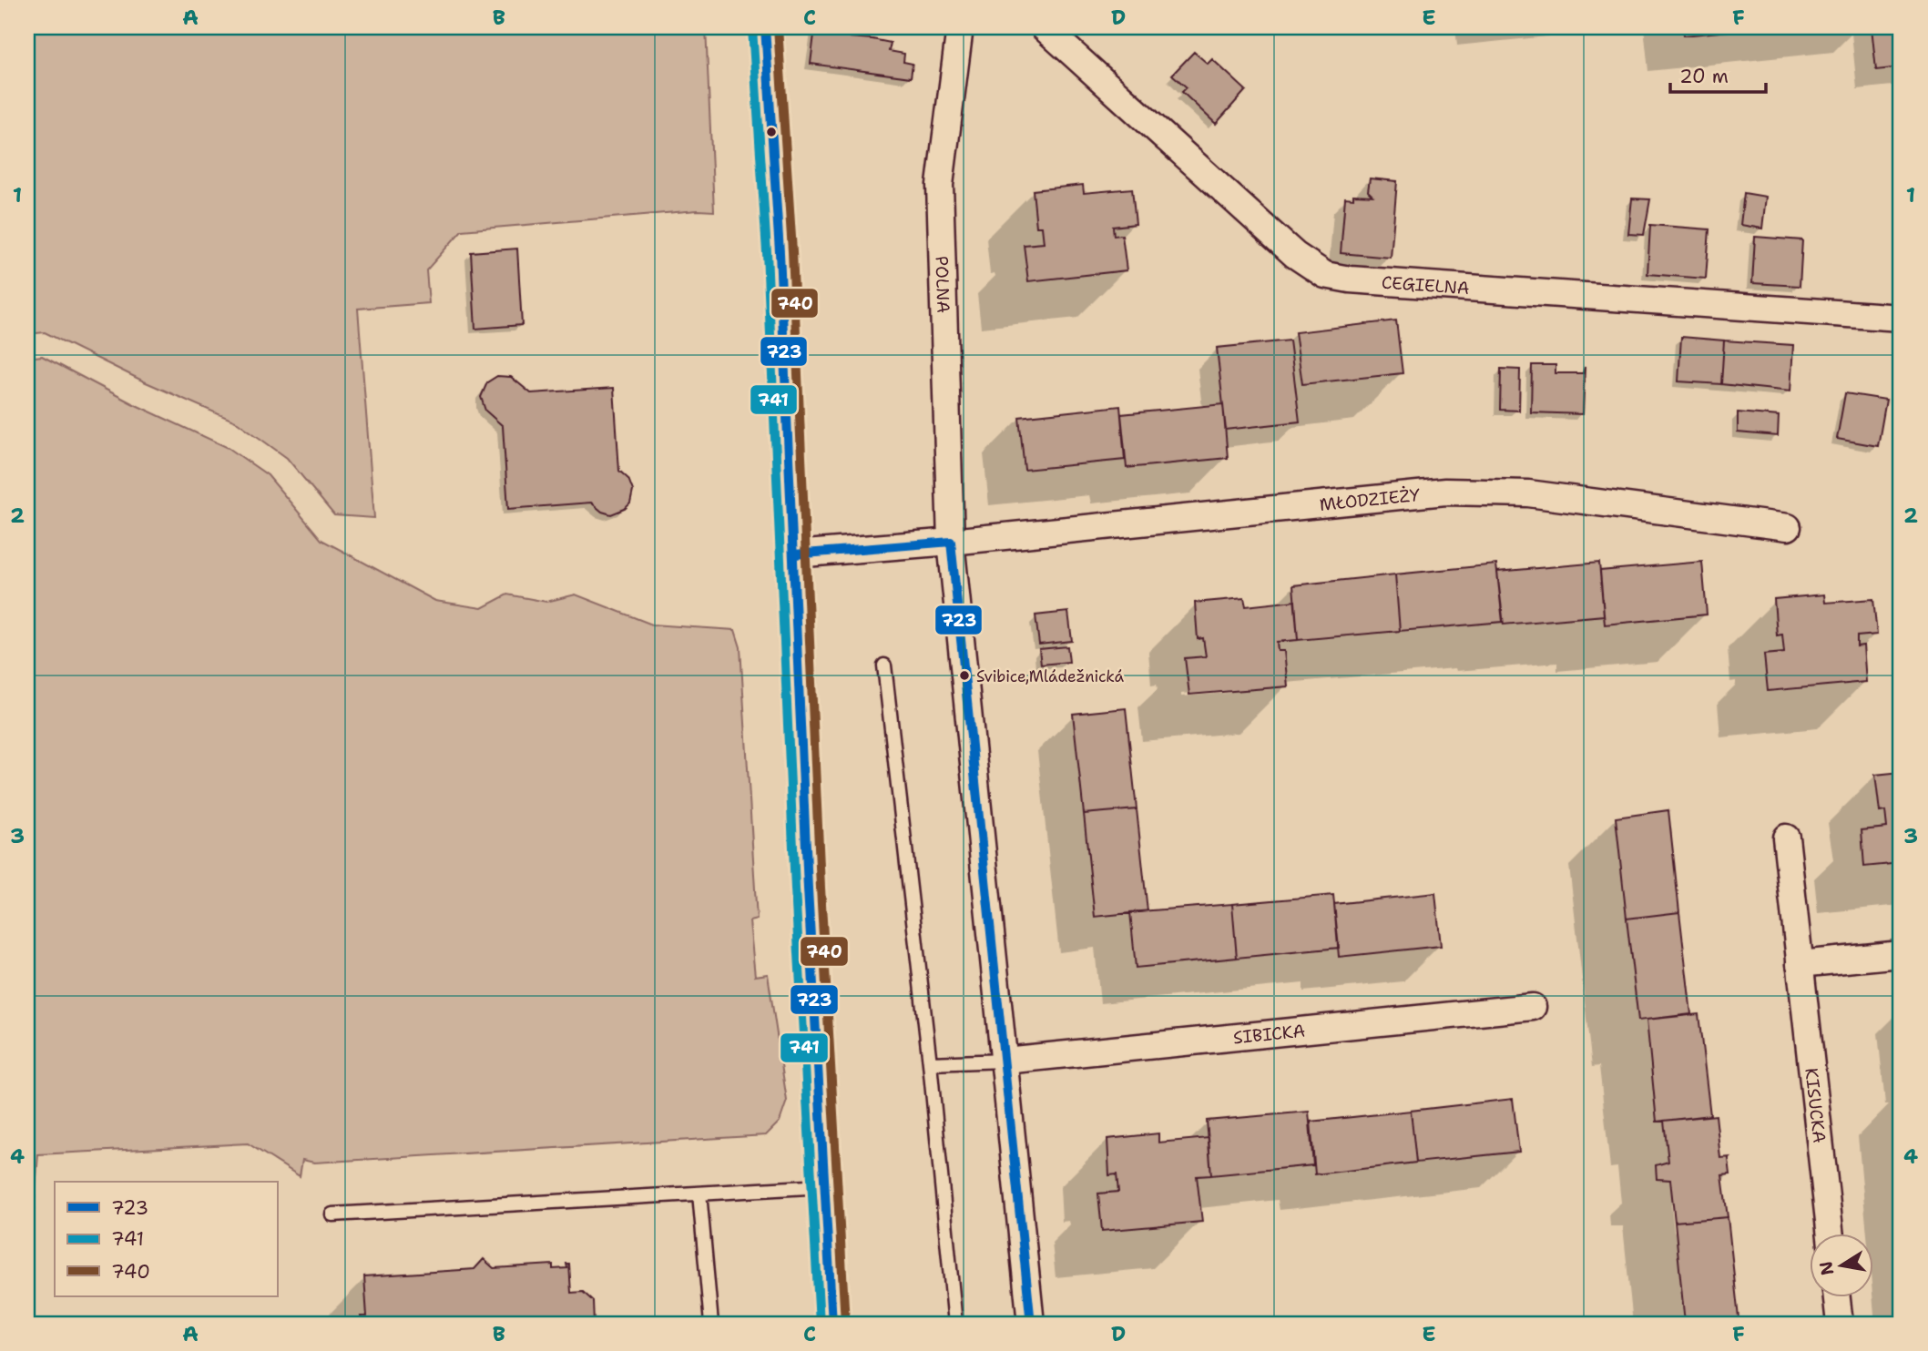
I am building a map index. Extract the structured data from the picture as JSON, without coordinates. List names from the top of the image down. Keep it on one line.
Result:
{"streets":{"street":["POLNA","CEGIELNA","MŁODZIEŻY","SIBICKA","KISUCKA"]},"crossings":[["POLNA","MŁODZIEŻY"],["POLNA","SIBICKA"]],"places":["Svibice,Mládežnická"],"lines":["transit line 723","transit line 740","transit line 741"],"legend":["723","741","740"],"scale_bar":"20 m","north":"left","grid":{"columns":["A","B","C","D","E","F"],"rows":["1","2","3","4"]}}
